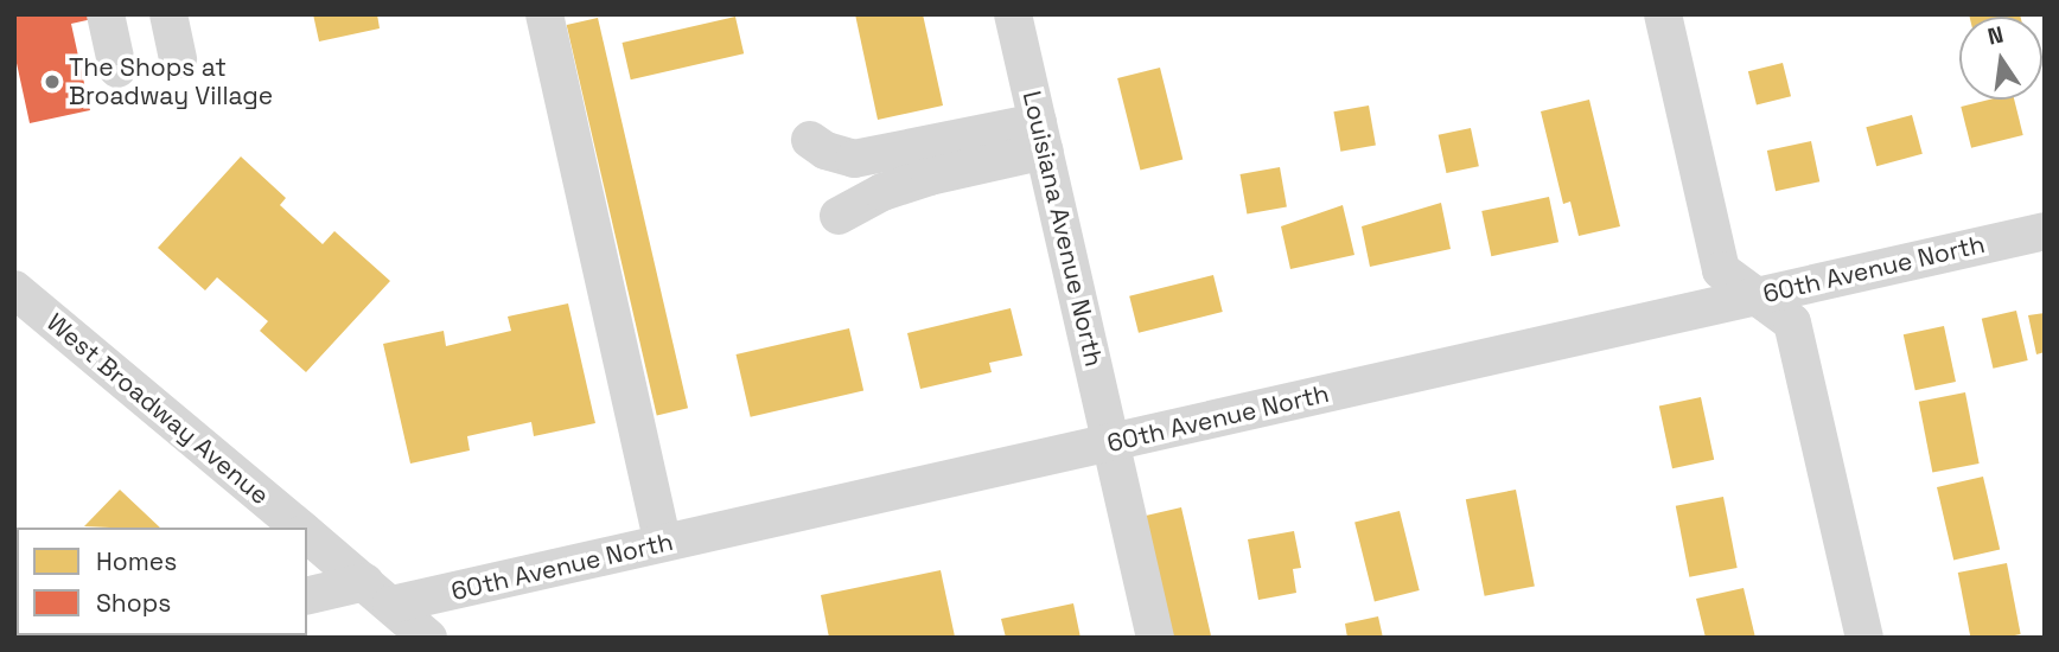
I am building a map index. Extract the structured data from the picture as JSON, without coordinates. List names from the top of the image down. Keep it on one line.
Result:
{"streets":{"street":["Louisiana Avenue North","60th Avenue North","West Broadway Avenue"]},"crossings":[["Louisiana Avenue North","60th Avenue North"],["60th Avenue North","West Broadway Avenue"]],"places":["The Shops at Broadway Village"],"legend":["Homes","Shops"],"north":"top"}
